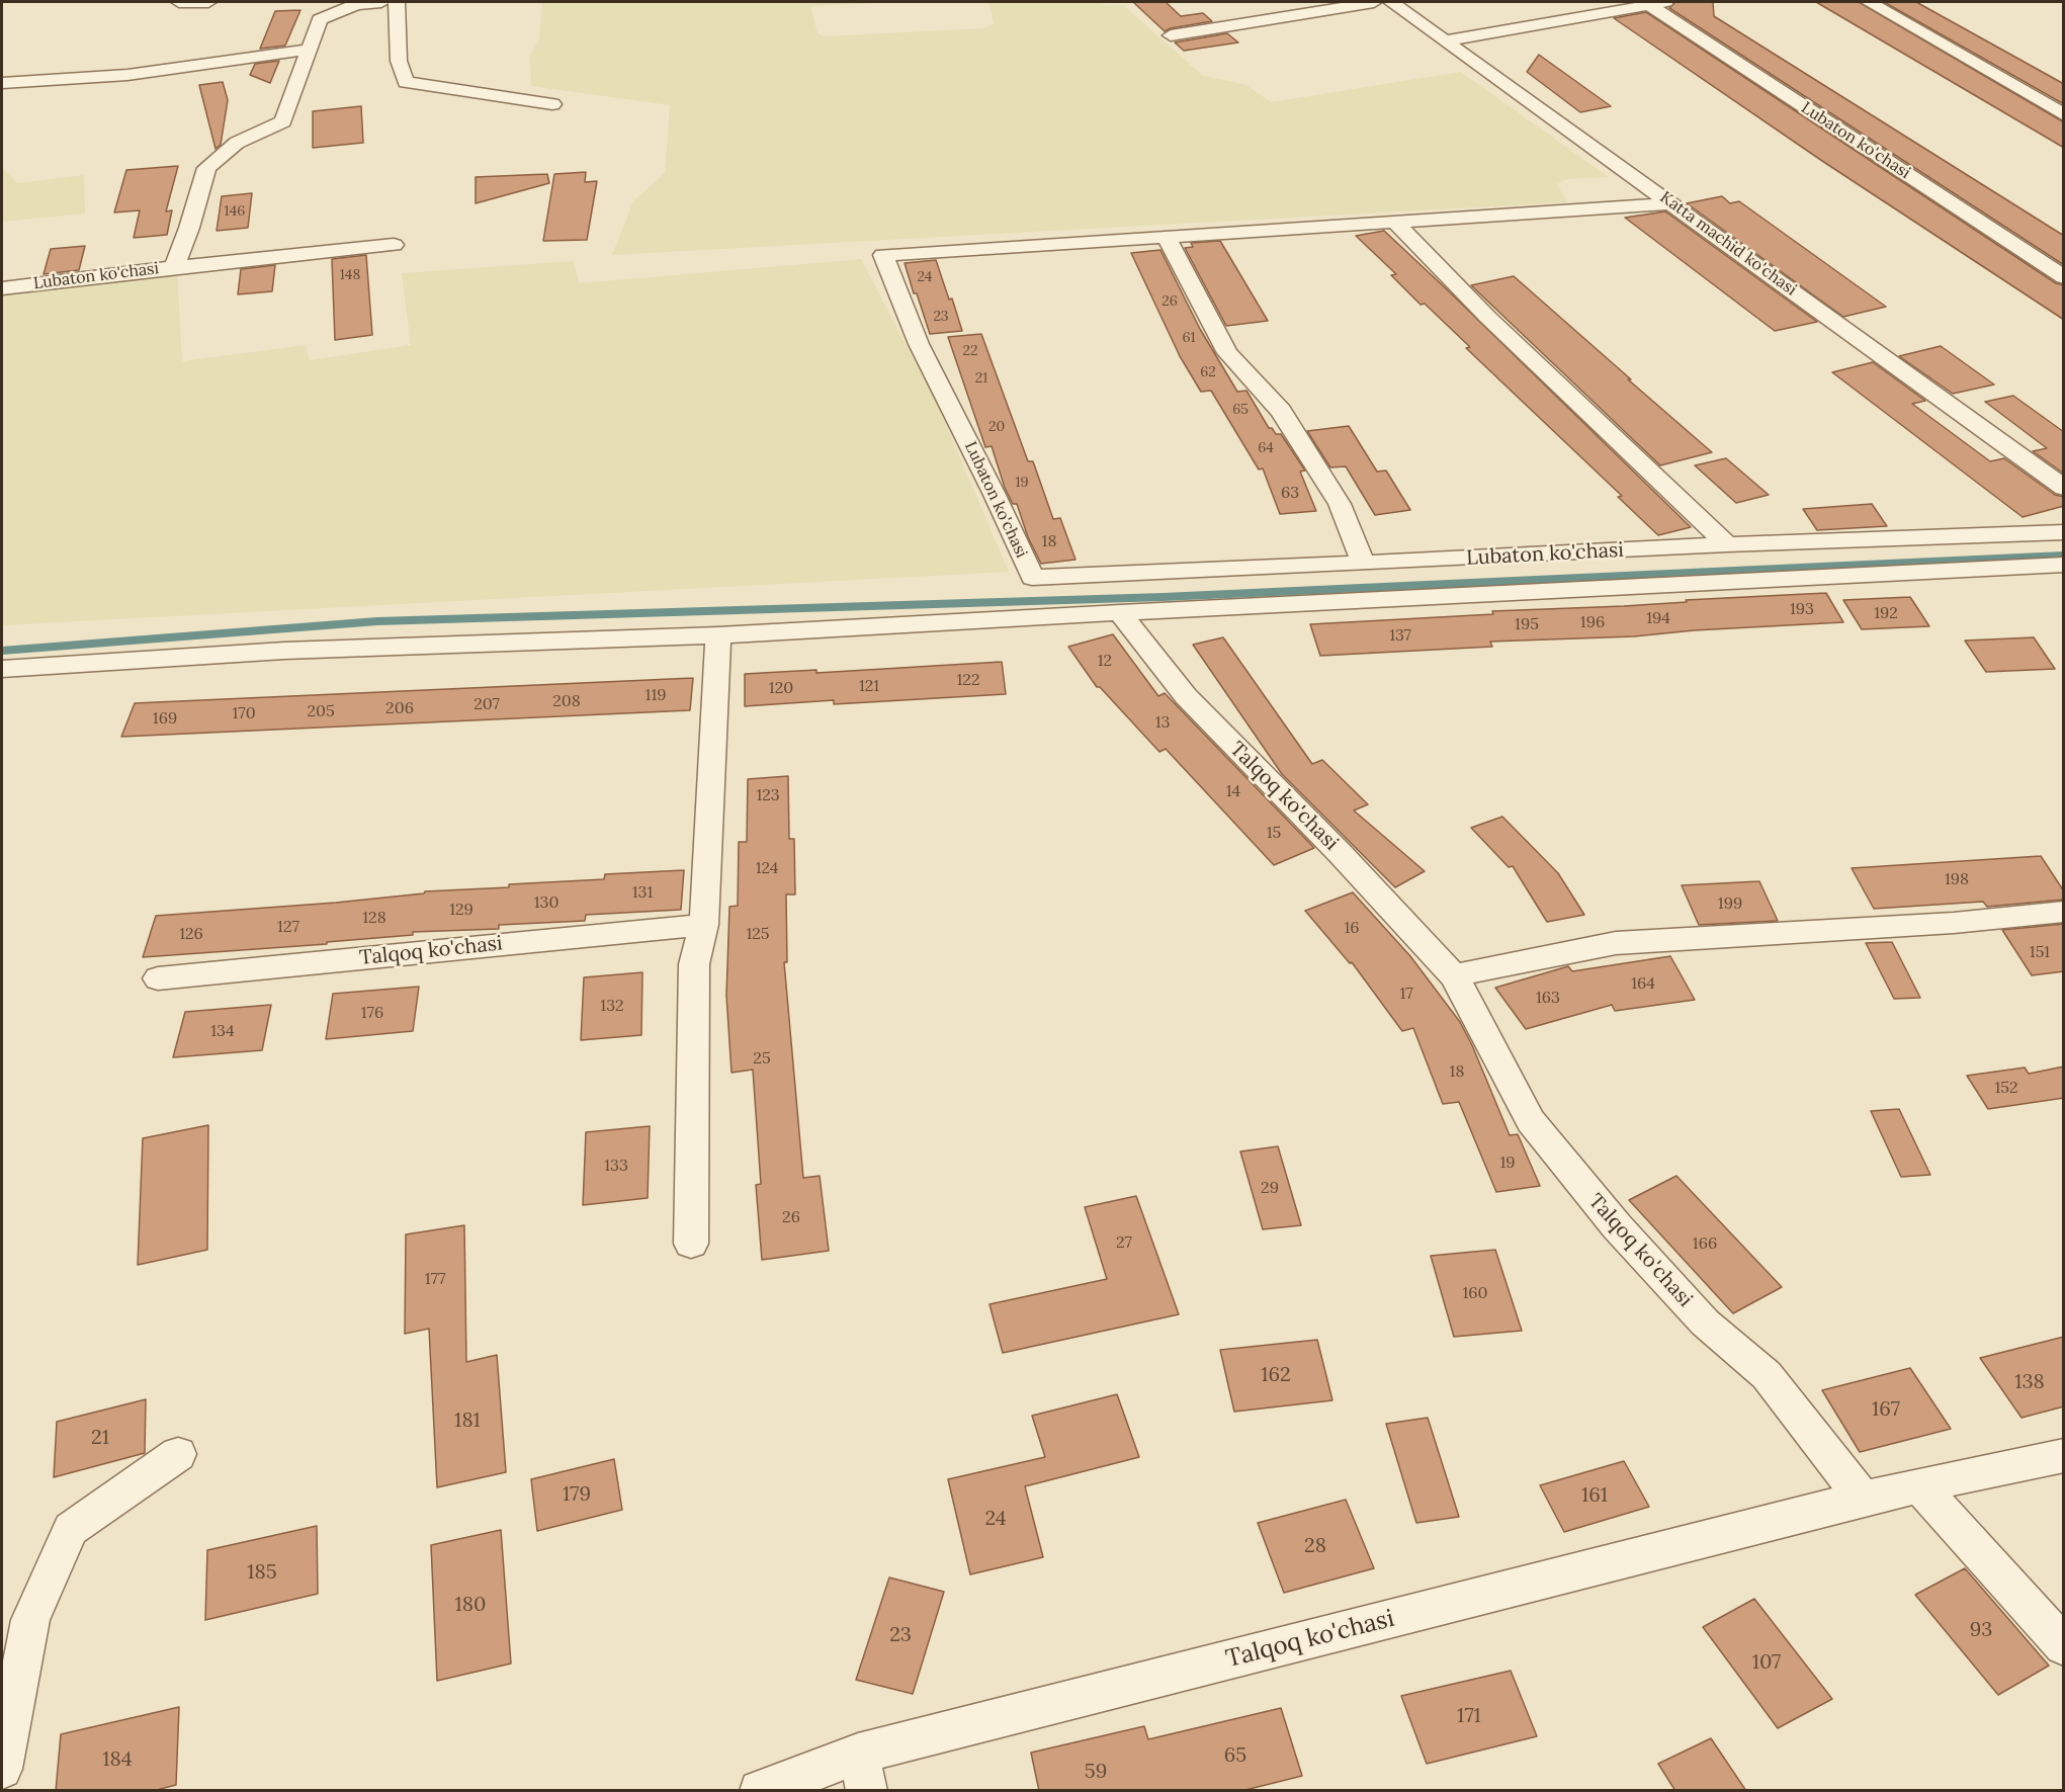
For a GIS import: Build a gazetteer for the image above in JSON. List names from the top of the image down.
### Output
{
  "streets": {
    "street": ["Lubaton ko'chasi", "Katta machid ko'chasi", "Talqoq ko'chasi"]
  },
  "crossings": [
    ["Lubaton ko'chasi", "Katta machid ko'chasi"]
  ],
  "house_numbers": [
    "146",
    "148",
    "24",
    "26",
    "23",
    "61",
    "22",
    "62",
    "21",
    "65",
    "20",
    "64",
    "19",
    "63",
    "18",
    "193",
    "192",
    "194",
    "196",
    "195",
    "137",
    "12",
    "122",
    "121",
    "120",
    "119",
    "208",
    "207",
    "206",
    "205",
    "170",
    "169",
    "13",
    "14",
    "123",
    "15",
    "124",
    "198",
    "131",
    "130",
    "199",
    "129",
    "128",
    "127",
    "16",
    "126",
    "125",
    "151",
    "164",
    "17",
    "163",
    "132",
    "176",
    "134",
    "25",
    "18",
    "152",
    "19",
    "133",
    "29",
    "26",
    "27",
    "166",
    "177",
    "160",
    "162",
    "138",
    "167",
    "181",
    "21",
    "179",
    "161",
    "24",
    "28",
    "185",
    "180",
    "93",
    "23",
    "107",
    "171",
    "65",
    "184",
    "59"
  ]
}
